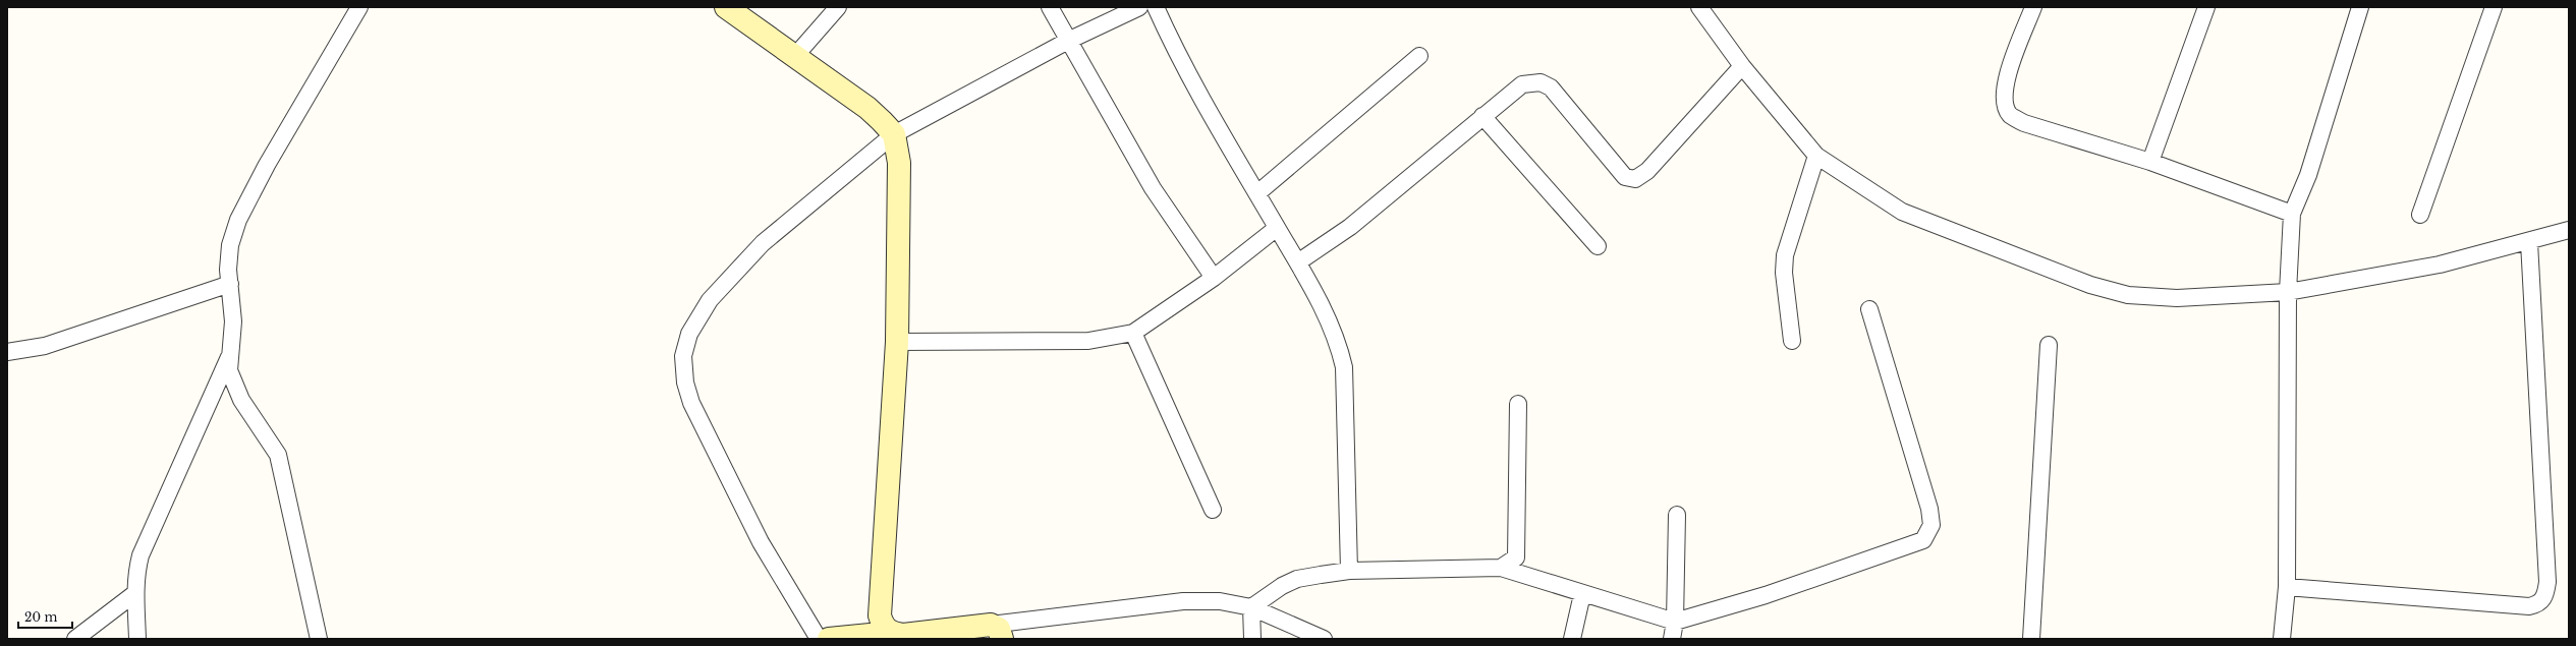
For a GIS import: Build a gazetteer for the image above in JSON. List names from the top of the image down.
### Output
{
  "scale_bar": "20 m"
}
